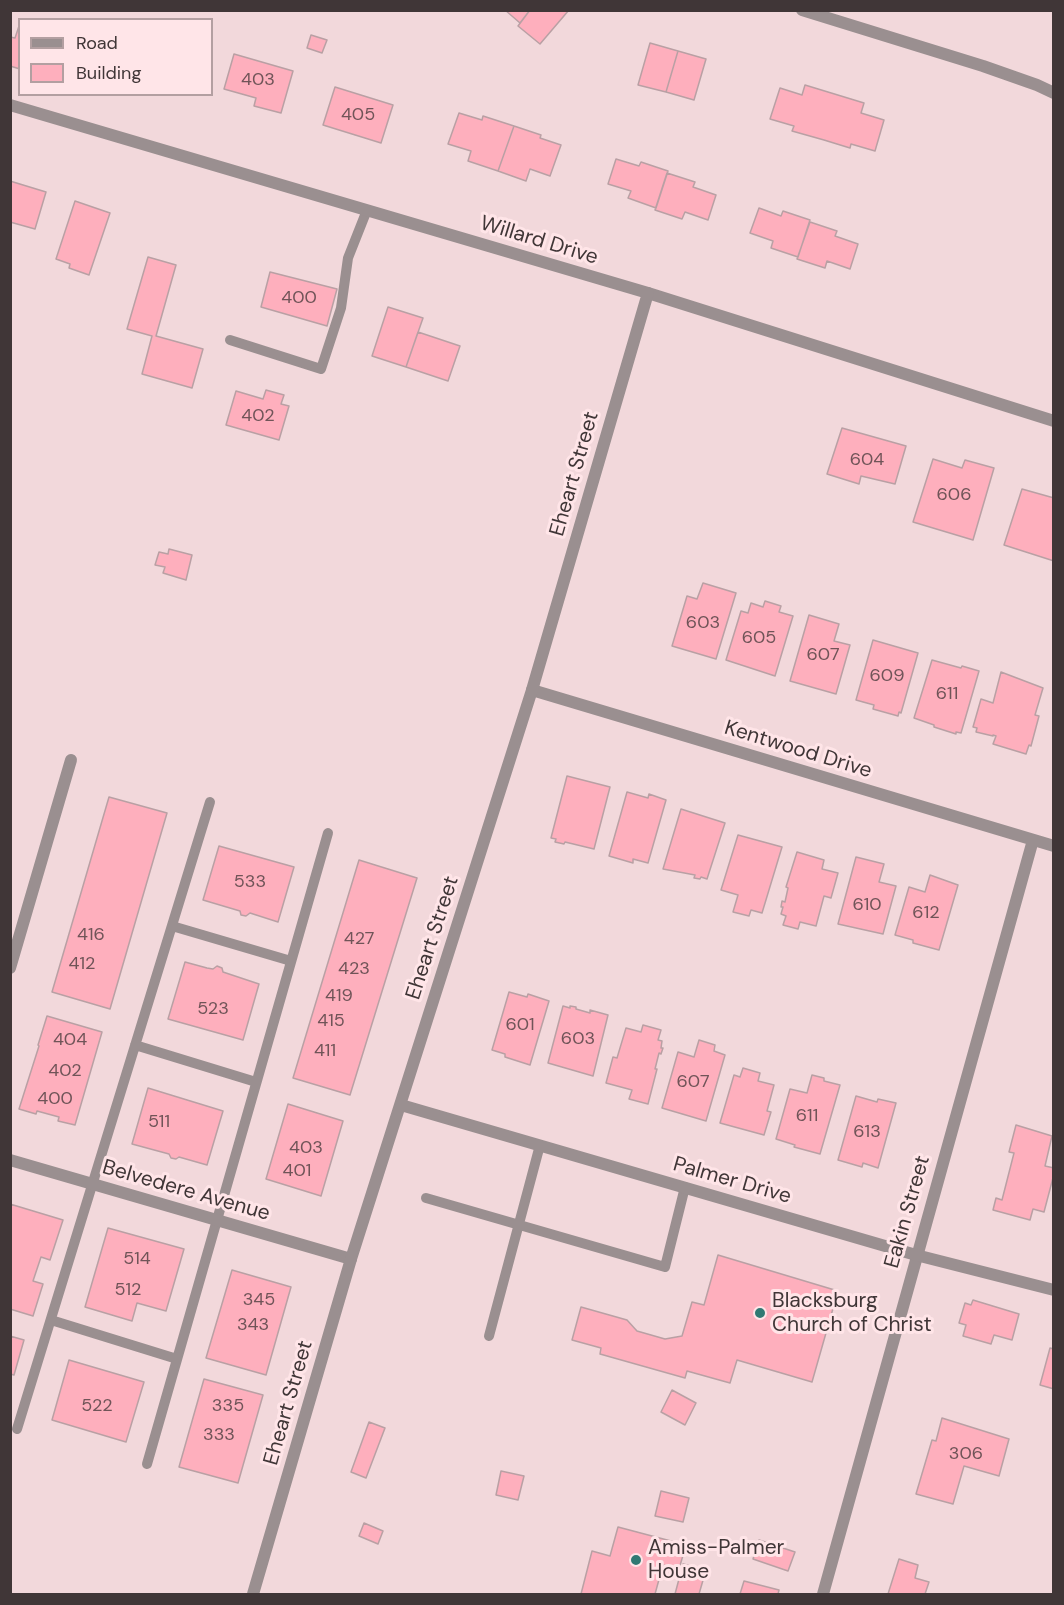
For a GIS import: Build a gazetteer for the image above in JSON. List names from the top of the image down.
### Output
{
  "streets": {
    "street": [
      "Willard Drive",
      "Eheart Street",
      "Kentwood Drive",
      "Palmer Drive",
      "Belvedere Avenue",
      "Eakin Street"
    ]
  },
  "crossings": [
    ["Willard Drive", "Eheart Street"],
    ["Eheart Street", "Kentwood Drive"],
    ["Eheart Street", "Palmer Drive"],
    ["Eheart Street", "Belvedere Avenue"],
    ["Kentwood Drive", "Eakin Street"],
    ["Palmer Drive", "Eakin Street"]
  ],
  "places": ["Blacksburg Church of Christ", "Amiss-Palmer House"],
  "house_numbers": [
    "403",
    "405",
    "400",
    "402",
    "604",
    "606",
    "603",
    "605",
    "607",
    "609",
    "611",
    "533",
    "610",
    "612",
    "416",
    "427",
    "412",
    "423",
    "419",
    "523",
    "415",
    "601",
    "603",
    "404",
    "411",
    "402",
    "607",
    "400",
    "611",
    "511",
    "613",
    "403",
    "401",
    "514",
    "512",
    "345",
    "343",
    "522",
    "335",
    "333",
    "306"
  ],
  "legend": ["Road", "Building"]
}
